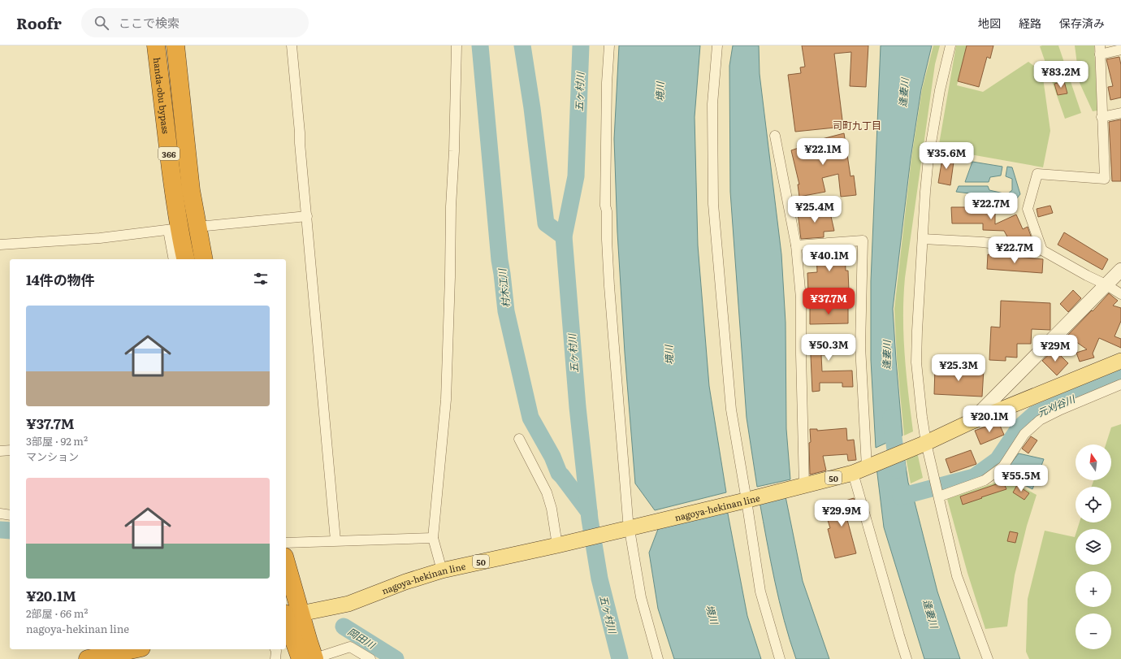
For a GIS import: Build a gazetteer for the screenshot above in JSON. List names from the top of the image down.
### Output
{
  "streets": {
    "highway": ["handa-obu bypass", "366"],
    "main road": ["50", "nagoya-hekinan line"]
  },
  "districts": ["司町九丁目"],
  "water": [
    "五ヶ村川",
    "境川",
    "逢妻川",
    "村木江川",
    "元刈谷川",
    "岡田川"
  ],
  "north": "top",
  "page": {
    "header": "Roofr",
    "search": "ここで検索",
    "nav": ["地図", "経路", "保存済み"],
    "price": [
      "¥83.2M",
      "¥22.1M",
      "¥35.6M",
      "¥22.7M",
      "¥25.4M",
      "¥22.7M",
      "¥40.1M",
      "¥37.7M",
      "¥50.3M",
      "¥29M",
      "¥25.3M",
      "¥20.1M",
      "¥55.5M",
      "¥29.9M"
    ],
    "heading": "14件の物件",
    "list": [
      {
        "name": "¥37.7M",
        "note": "3部屋 · 92 m² · マンション"
      },
      {
        "name": "¥20.1M",
        "note": "2部屋 · 66 m² · nagoya-hekinan line"
      }
    ],
    "map_buttons": ["+", "−"]
  }
}
